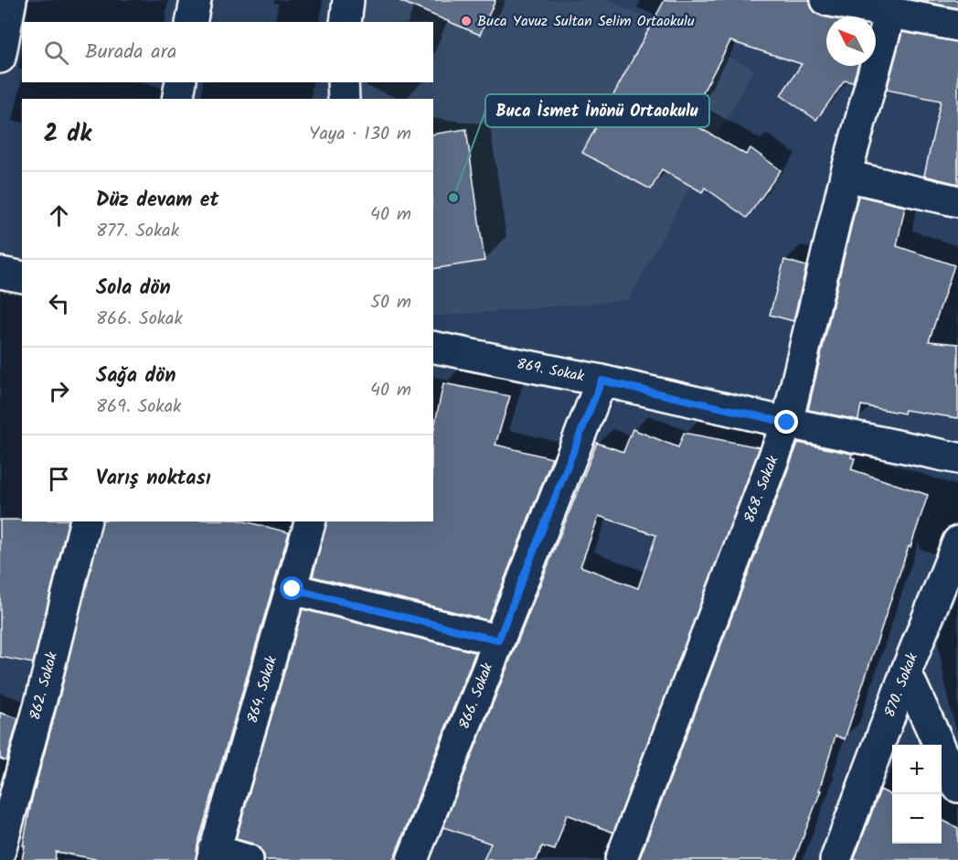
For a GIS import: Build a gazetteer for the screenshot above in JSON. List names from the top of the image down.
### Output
{
  "streets": {
    "street": [
      "869. Sokak",
      "868. Sokak",
      "870. Sokak",
      "862. Sokak",
      "864. Sokak",
      "866. Sokak"
    ]
  },
  "crossings": [
    ["869. Sokak", "868. Sokak"],
    ["869. Sokak", "866. Sokak"]
  ],
  "places": ["Buca Yavuz Sultan Selim Ortaokulu", "Buca İsmet İnönü Ortaokulu"],
  "north": "top left",
  "page": {
    "search": "Burada ara",
    "heading": ["2 dk", "Yaya · 130 m"],
    "list": [
      ["Düz devam et", "877. Sokak", "40 m"],
      ["Sola dön", "866. Sokak", "50 m"],
      ["Sağa dön", "869. Sokak", "40 m"],
      "Varış noktası"
    ],
    "map_buttons": ["+", "−"]
  }
}
